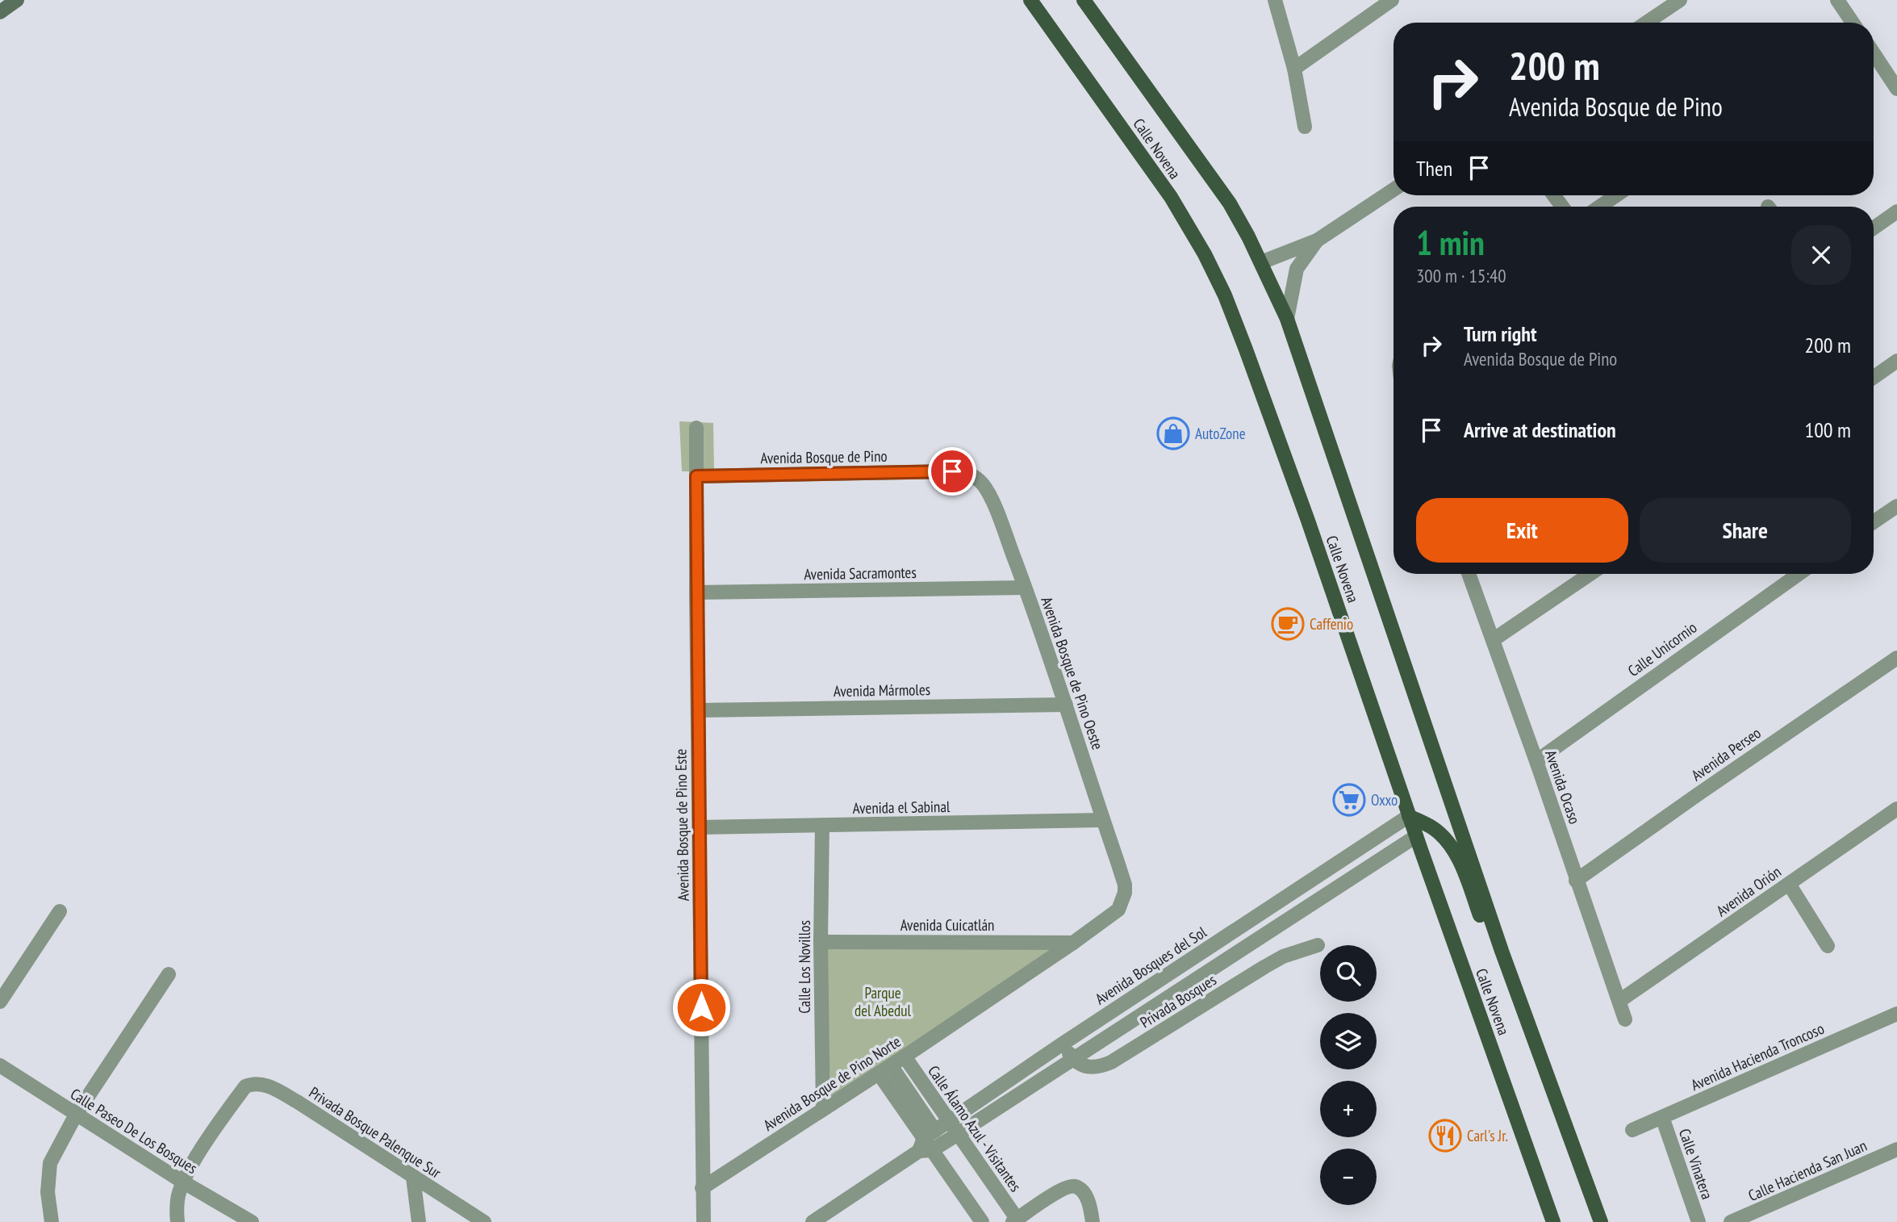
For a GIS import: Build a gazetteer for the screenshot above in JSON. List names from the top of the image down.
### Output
{
  "streets": {
    "main road": ["Calle Novena"],
    "street": [
      "Avenida Bosque de Pino",
      "Avenida Sacramontes",
      "Calle Unicornio",
      "Avenida Bosque de Pino Oeste",
      "Avenida Mármoles",
      "Avenida Perseo",
      "Avenida Ocaso",
      "Avenida el Sabinal",
      "Avenida Bosque de Pino Este",
      "Avenida Orión",
      "Avenida Cuicatlán",
      "Avenida Bosques del Sol",
      "Calle Los Novillos",
      "Privada Bosques",
      "Avenida Hacienda Troncoso",
      "Avenida Bosque de Pino Norte",
      "Calle Álamo Azul - Visitantes",
      "Calle Paseo De Los Bosques",
      "Privada Bosque Palenque Sur",
      "Calle Vinatera",
      "Calle Hacienda San Juan"
    ]
  },
  "crossings": [
    ["Calle Novena", "Avenida Bosques del Sol"],
    ["Avenida Bosque de Pino", "Avenida Bosque de Pino Oeste"],
    ["Avenida Bosque de Pino", "Avenida Bosque de Pino Este"],
    ["Avenida Sacramontes", "Avenida Bosque de Pino Oeste"],
    ["Avenida Sacramontes", "Avenida Bosque de Pino Este"],
    ["Calle Unicornio", "Avenida Ocaso"],
    ["Avenida Bosque de Pino Oeste", "Avenida Mármoles"],
    ["Avenida Bosque de Pino Oeste", "Avenida el Sabinal"],
    ["Avenida Bosque de Pino Oeste", "Avenida Bosque de Pino Norte"],
    ["Avenida Mármoles", "Avenida Bosque de Pino Este"],
    ["Avenida Perseo", "Avenida Ocaso"],
    ["Avenida Ocaso", "Avenida Orión"],
    ["Avenida el Sabinal", "Avenida Bosque de Pino Este"],
    ["Avenida el Sabinal", "Calle Los Novillos"],
    ["Avenida Bosque de Pino Este", "Avenida Bosque de Pino Norte"],
    ["Avenida Cuicatlán", "Calle Los Novillos"],
    ["Avenida Cuicatlán", "Avenida Bosque de Pino Norte"],
    ["Avenida Bosques del Sol", "Privada Bosques"],
    ["Avenida Bosques del Sol", "Calle Álamo Azul - Visitantes"],
    ["Calle Los Novillos", "Avenida Bosque de Pino Norte"],
    ["Avenida Hacienda Troncoso", "Calle Vinatera"],
    ["Avenida Bosque de Pino Norte", "Calle Álamo Azul - Visitantes"],
    ["Calle Paseo De Los Bosques", "Privada Bosque Palenque Sur"]
  ],
  "parks": ["Parque del Abedul"],
  "places": {
    "shop": ["AutoZone"],
    "cafe": ["Caffenio"],
    "supermarket": ["Oxxo"],
    "restaurant": ["Carl's Jr."]
  },
  "page": {
    "turn": ["200 m", "Avenida Bosque de Pino"],
    "then": "Then",
    "heading": ["1 min", "300 m · 15:40"],
    "list": [
      {
        "name": "Turn right",
        "note": "Avenida Bosque de Pino",
        "value": "200 m"
      },
      {
        "name": "Arrive at destination",
        "value": "100 m"
      }
    ],
    "buttons": ["Exit", "Share"],
    "map_buttons": ["+", "−"]
  }
}
